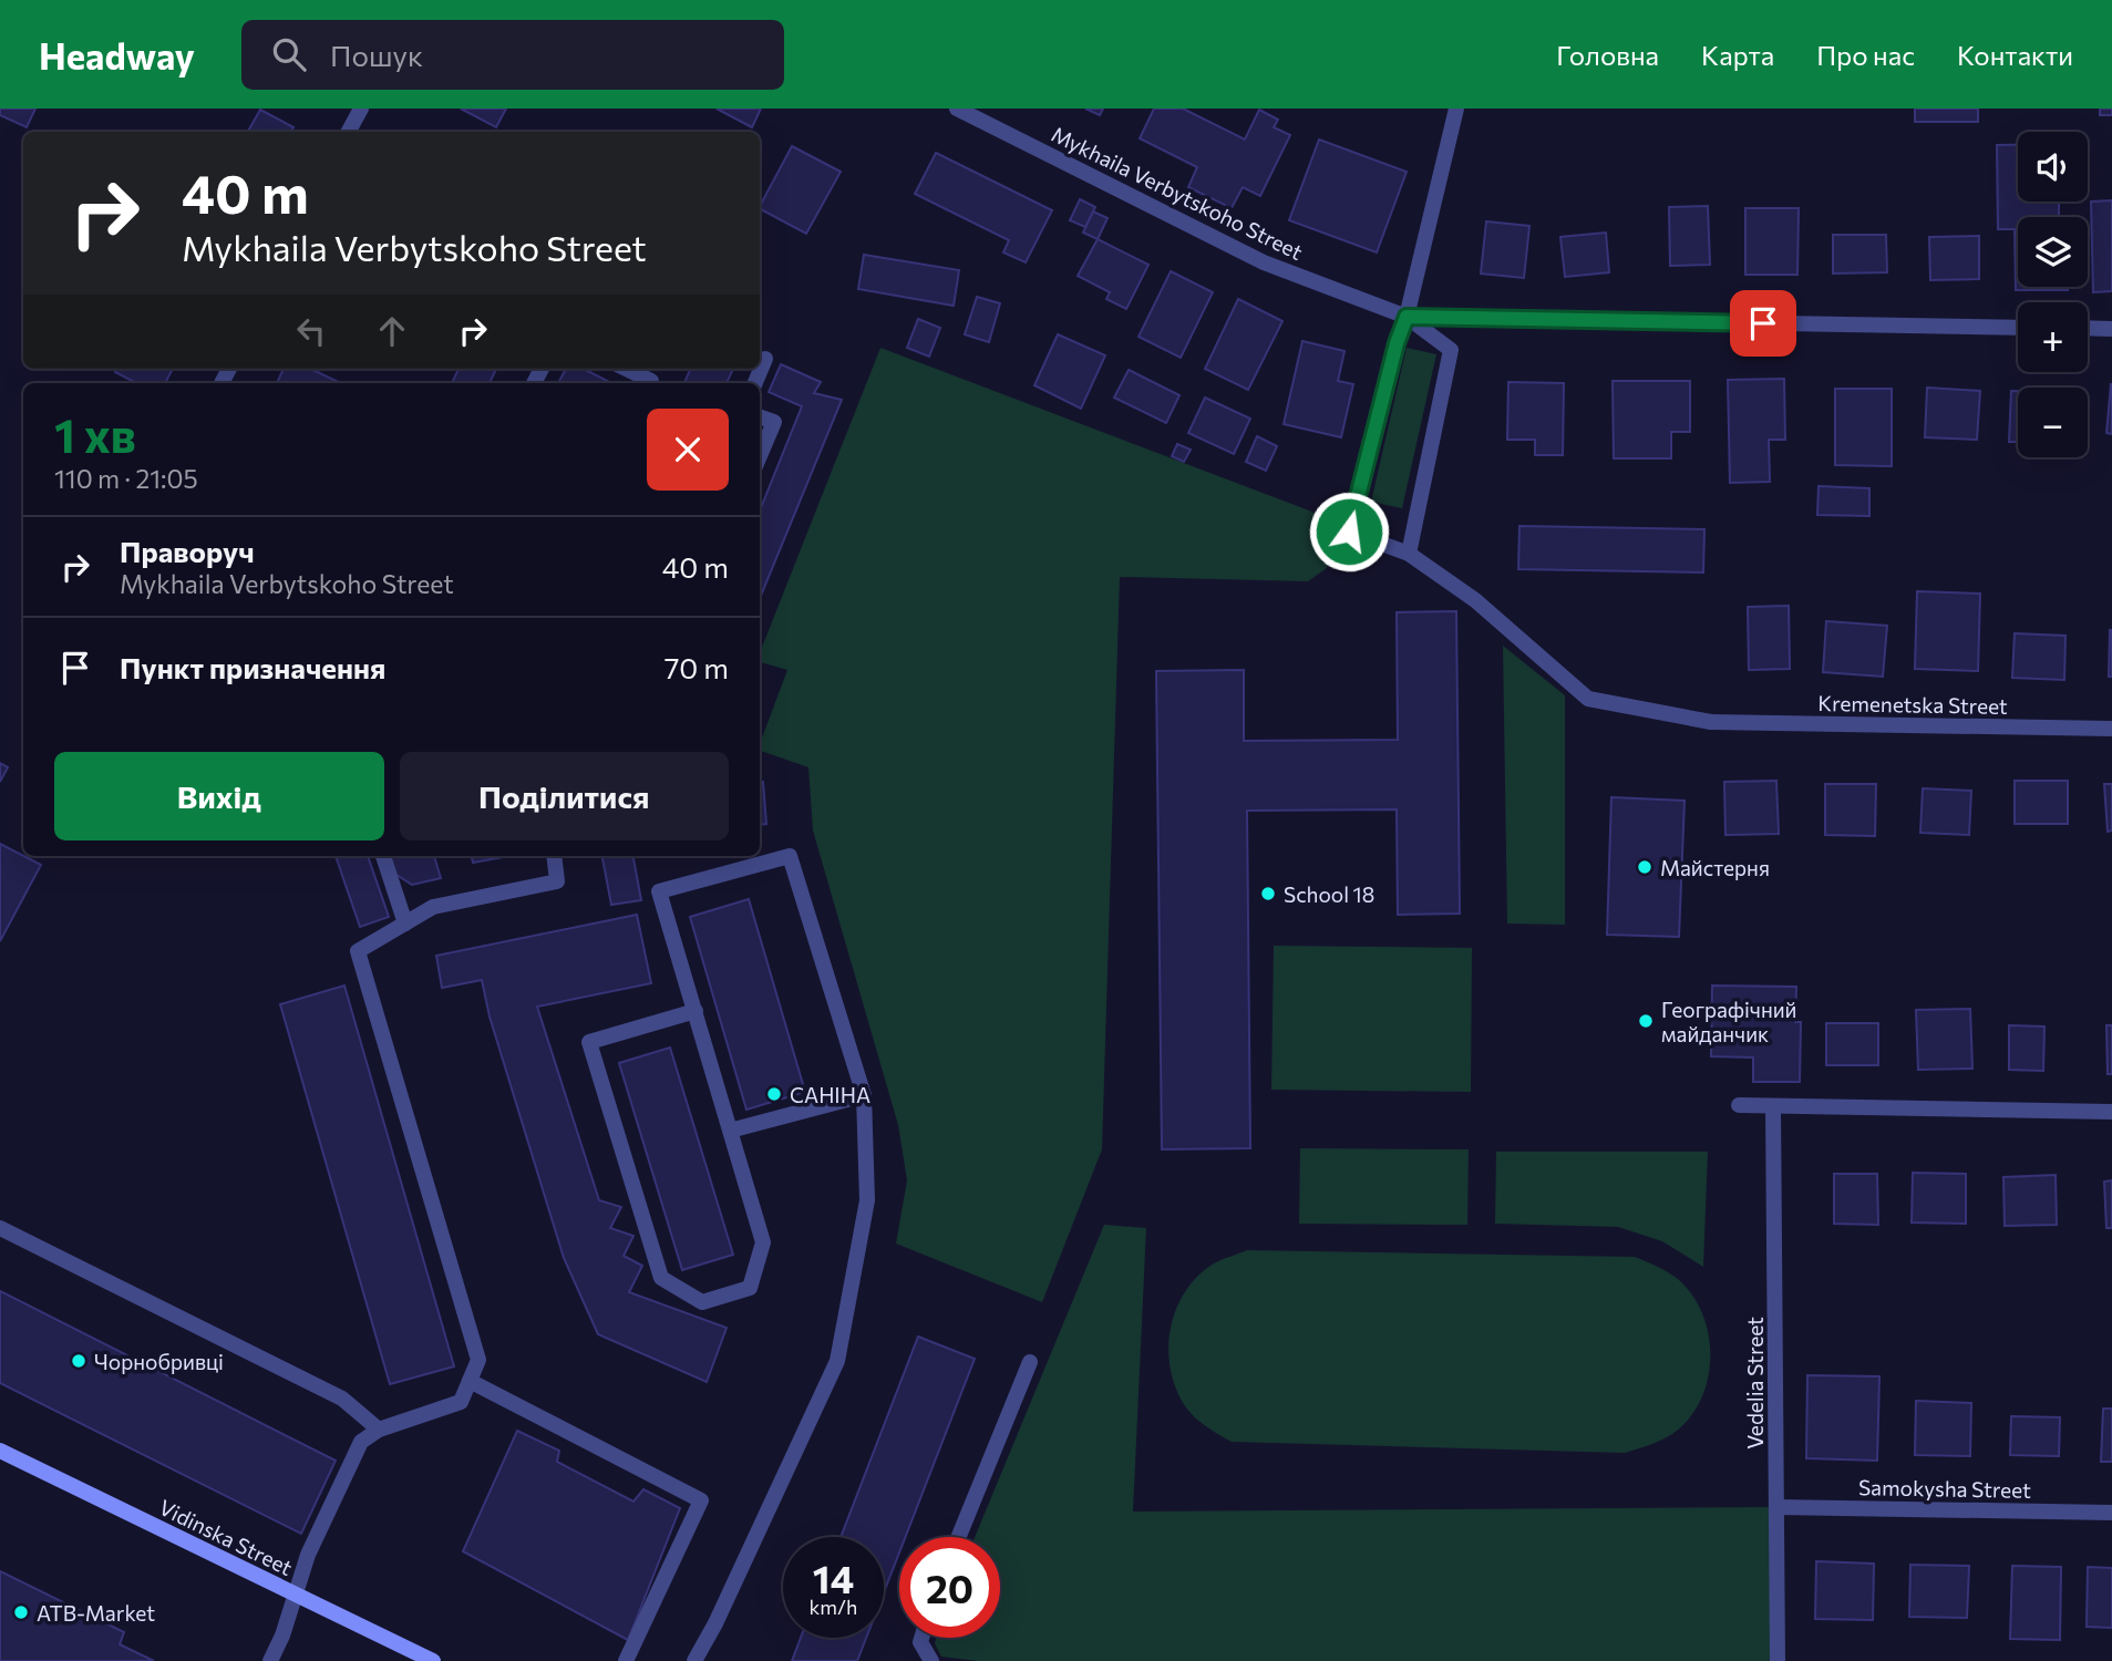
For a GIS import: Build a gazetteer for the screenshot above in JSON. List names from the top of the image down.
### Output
{
  "streets": {
    "main road": ["Vidinska Street"],
    "street": [
      "Mykhaila Verbytskoho Street",
      "Kremenetska Street",
      "Vedelia Street",
      "Samokysha Street"
    ]
  },
  "crossings": [
    ["Mykhaila Verbytskoho Street", "Kremenetska Street"],
    ["Vedelia Street", "Samokysha Street"]
  ],
  "places": [
    "Майстерня",
    "School 18",
    "Географічний майданчик",
    "САНІНА",
    "Чорнобривці",
    "ATB-Market"
  ],
  "page": {
    "header": "Headway",
    "search": "Пошук",
    "nav": [
      "Головна",
      "Карта",
      "Про нас",
      "Контакти"
    ],
    "map_buttons": ["+", "−"],
    "turn": ["40 m", "Mykhaila Verbytskoho Street"],
    "heading": ["1 хв", "110 m · 21:05"],
    "list": [
      {
        "name": "Праворуч",
        "note": "Mykhaila Verbytskoho Street",
        "value": "40 m"
      },
      {
        "name": "Пункт призначення",
        "value": "70 m"
      }
    ],
    "buttons": ["Вихід", "Поділитися"],
    "speed": "14 km/h",
    "limit": "20"
  }
}
